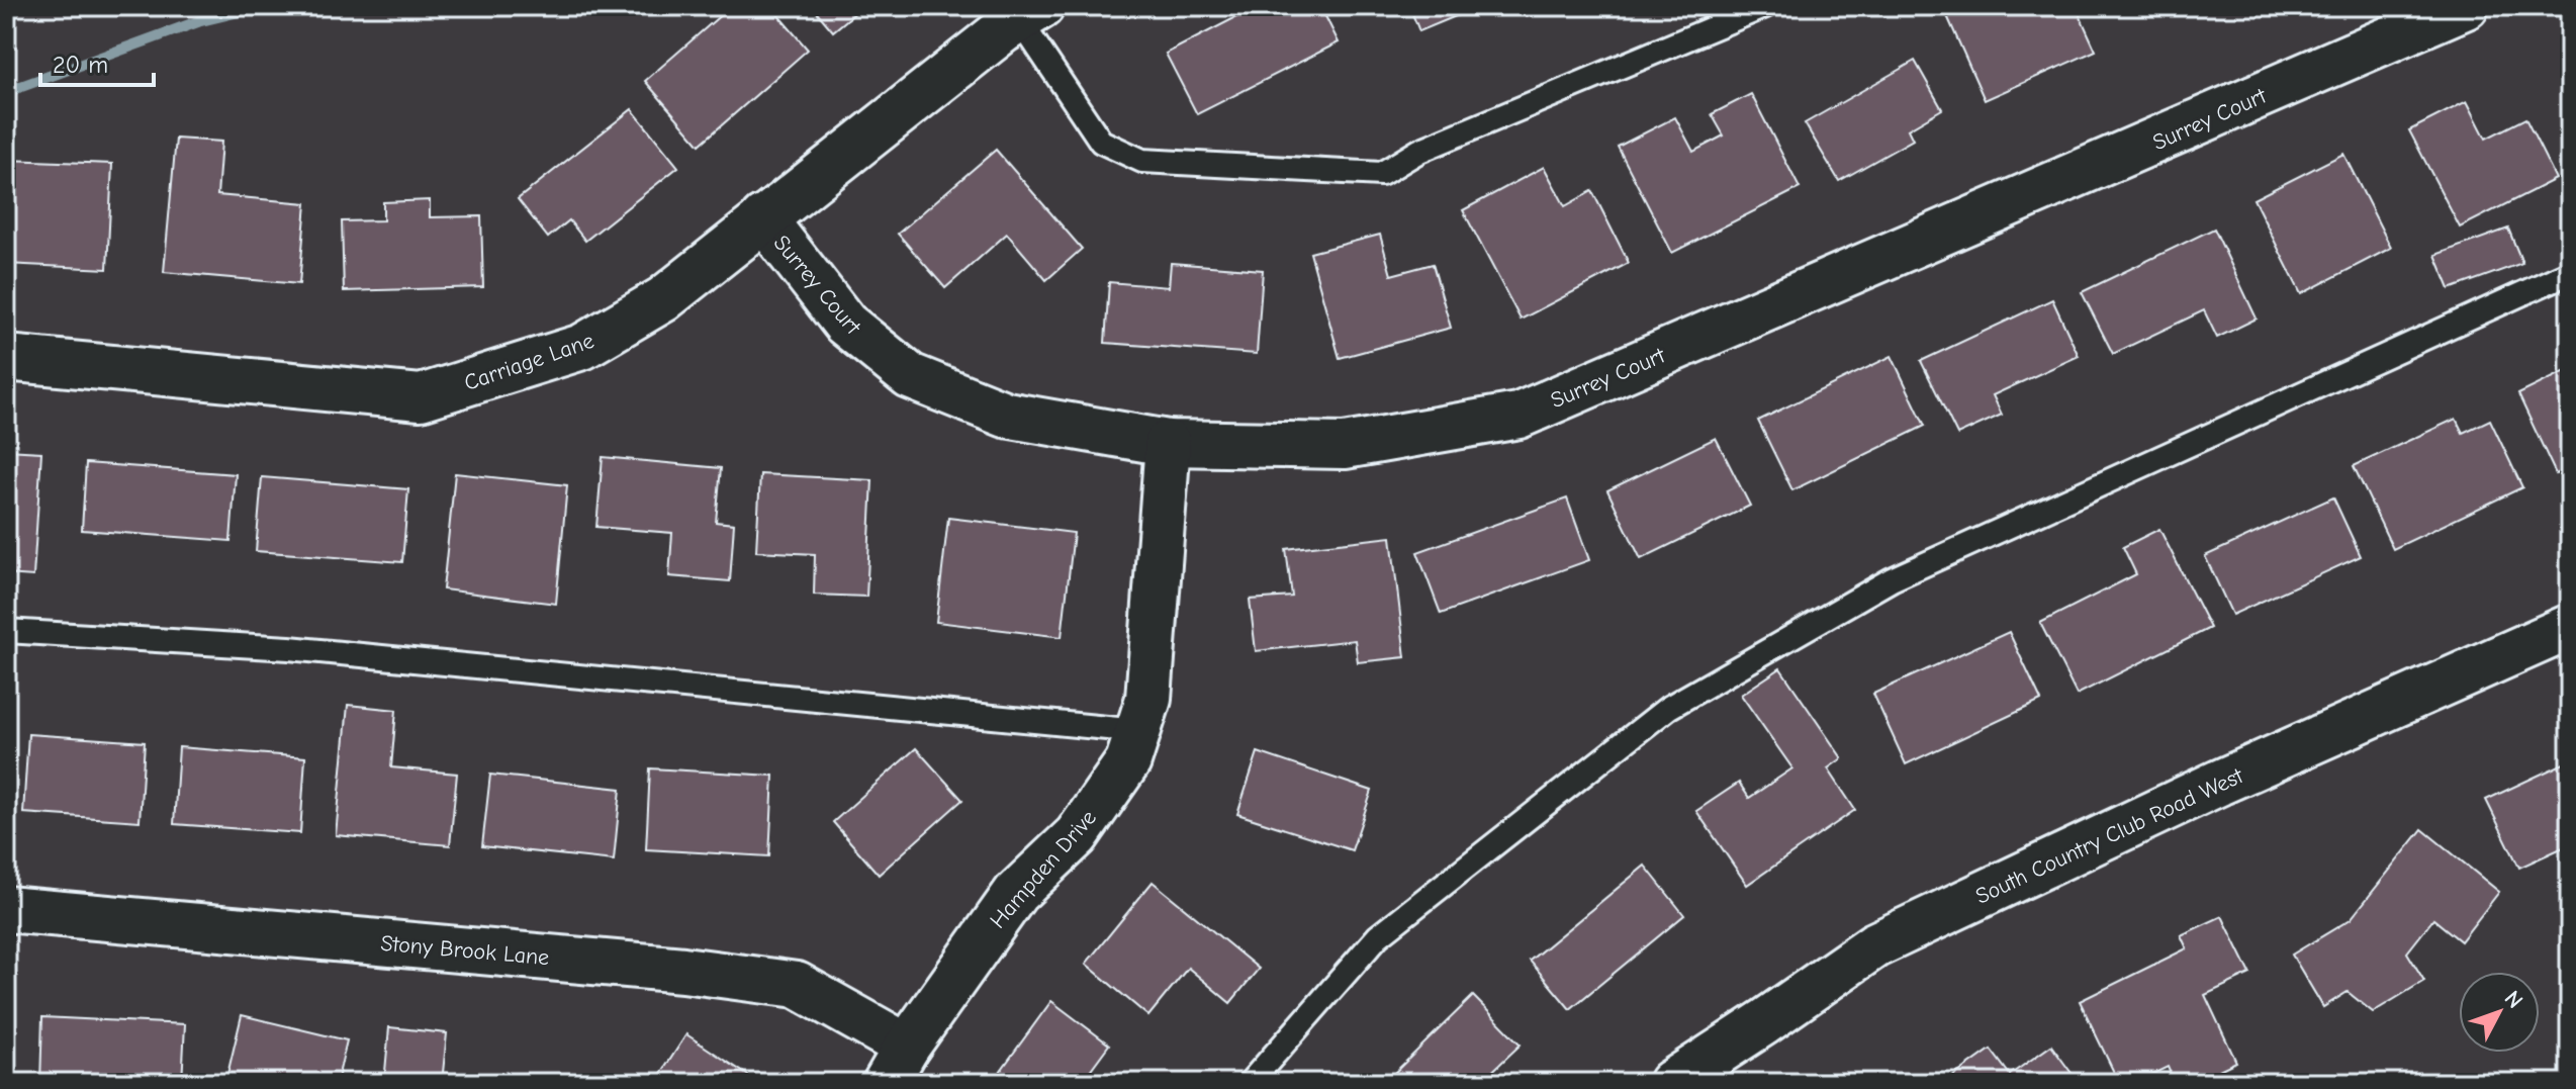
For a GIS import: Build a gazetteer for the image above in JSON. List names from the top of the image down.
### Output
{
  "streets": {
    "street": [
      "Surrey Court",
      "Carriage Lane",
      "South Country Club Road West",
      "Hampden Drive",
      "Stony Brook Lane"
    ]
  },
  "crossings": [
    ["Surrey Court", "Carriage Lane"],
    ["Surrey Court", "Hampden Drive"],
    ["Hampden Drive", "Stony Brook Lane"]
  ],
  "scale_bar": "20 m",
  "north": "top right"
}
